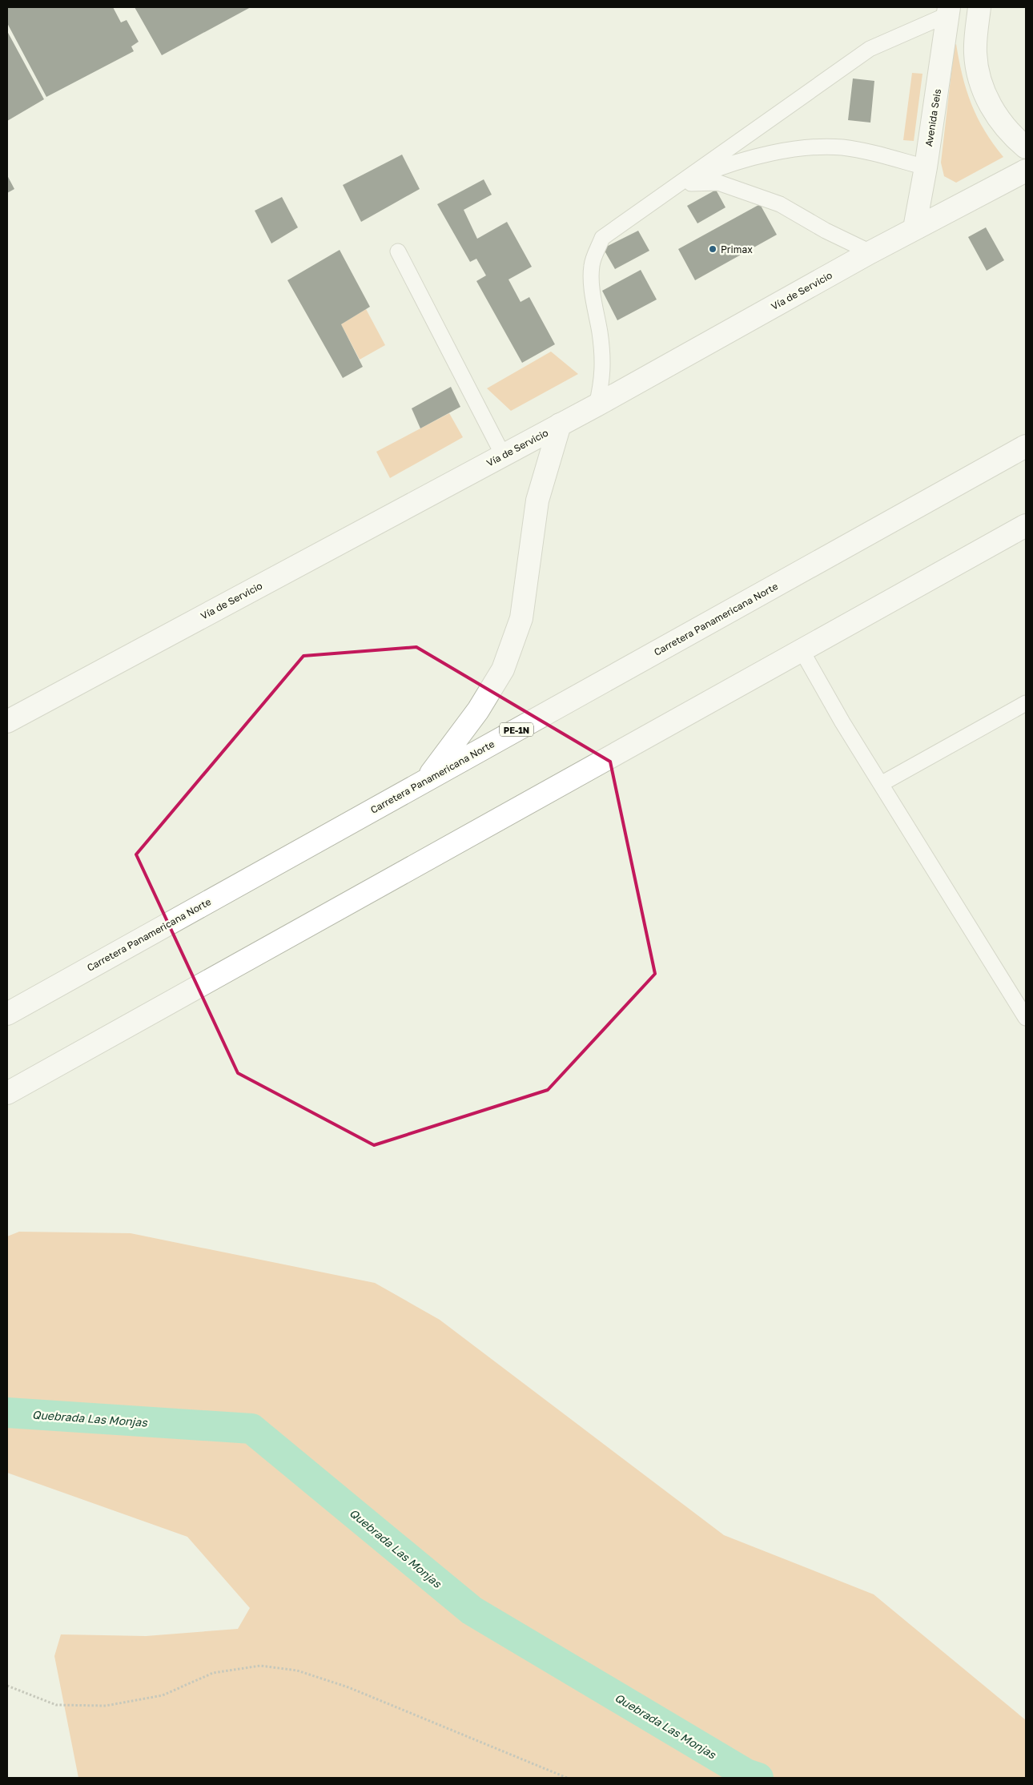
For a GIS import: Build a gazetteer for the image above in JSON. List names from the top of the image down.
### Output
{
  "streets": {
    "main road": [
      "Avenida Seis",
      "Vía de Servicio",
      "Carretera Panamericana Norte",
      "PE-1N"
    ]
  },
  "crossings": [
    ["Avenida Seis", "Vía de Servicio"]
  ],
  "water": ["Quebrada Las Monjas"],
  "places": ["Primax"]
}
